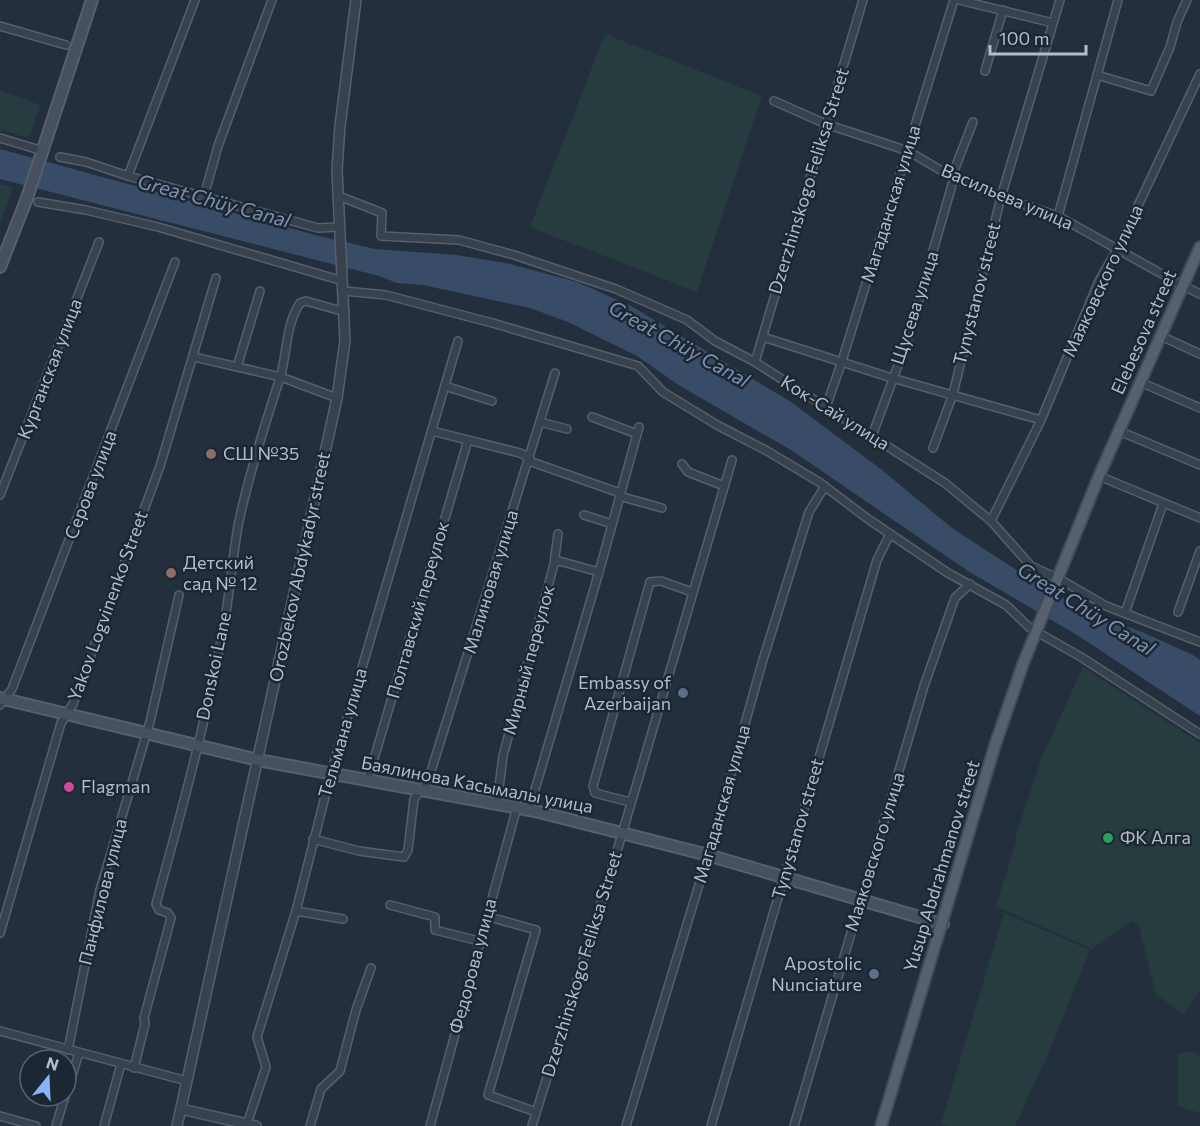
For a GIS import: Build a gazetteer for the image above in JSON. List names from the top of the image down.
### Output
{
  "streets": {
    "main road": ["Elebesova street", "Баялинова Касымалы улица", "Yusup Abdrahmanov street"],
    "street": [
      "Dzerzhinskogo Feliksa Street",
      "Васильева улица",
      "Магаданская улица",
      "Маяковского улица",
      "Tynystanov street",
      "Щусева улица",
      "Курганская улица",
      "Кок-Сай улица",
      "Серова улица",
      "Orozbekov Abdykadyr street",
      "Малиновая улица",
      "Yakov Logvinenko Street",
      "Полтавский переулок",
      "Мирный переулок",
      "Donskoi Lane",
      "Тельмана улица",
      "Панфилова улица",
      "Федорова улица"
    ]
  },
  "crossings": [
    ["Dzerzhinskogo Feliksa Street", "Васильева улица"],
    ["Dzerzhinskogo Feliksa Street", "Кок-Сай улица"],
    ["Dzerzhinskogo Feliksa Street", "Баялинова Касымалы улица"],
    ["Васильева улица", "Магаданская улица"],
    ["Васильева улица", "Маяковского улица"],
    ["Васильева улица", "Tynystanov street"],
    ["Васильева улица", "Щусева улица"],
    ["Васильева улица", "Elebesova street"],
    ["Магаданская улица", "Кок-Сай улица"],
    ["Магаданская улица", "Баялинова Касымалы улица"],
    ["Маяковского улица", "Кок-Сай улица"],
    ["Маяковского улица", "Баялинова Касымалы улица"],
    ["Tynystanov street", "Баялинова Касымалы улица"],
    ["Щусева улица", "Кок-Сай улица"],
    ["Elebesova street", "Кок-Сай улица"],
    ["Elebesova street", "Yusup Abdrahmanov street"],
    ["Кок-Сай улица", "Orozbekov Abdykadyr street"],
    ["Серова улица", "Баялинова Касымалы улица"],
    ["Orozbekov Abdykadyr street", "Donskoi Lane"],
    ["Orozbekov Abdykadyr street", "Баялинова Касымалы улица"],
    ["Малиновая улица", "Тельмана улица"],
    ["Малиновая улица", "Баялинова Касымалы улица"],
    ["Yakov Logvinenko Street", "Баялинова Касымалы улица"],
    ["Полтавский переулок", "Баялинова Касымалы улица"],
    ["Мирный переулок", "Баялинова Касымалы улица"],
    ["Donskoi Lane", "Баялинова Касымалы улица"],
    ["Тельмана улица", "Баялинова Касымалы улица"],
    ["Баялинова Касымалы улица", "Yusup Abdrahmanov street"],
    ["Баялинова Касымалы улица", "Панфилова улица"],
    ["Баялинова Касымалы улица", "Федорова улица"]
  ],
  "water": ["Great Chüy Canal"],
  "places": [
    "СШ №35",
    "Детский сад № 12",
    "Embassy of Azerbaijan",
    "Flagman",
    "ФК Алга",
    "Apostolic Nunciature"
  ],
  "scale_bar": "100 m",
  "north": "top"
}
